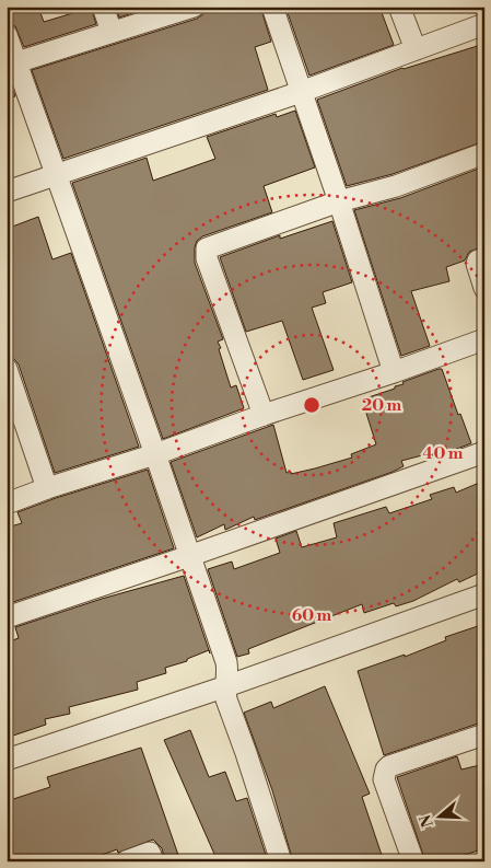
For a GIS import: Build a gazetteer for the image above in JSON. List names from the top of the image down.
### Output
{
  "north": "left",
  "rings": ["20 m", "40 m", "60 m"]
}
